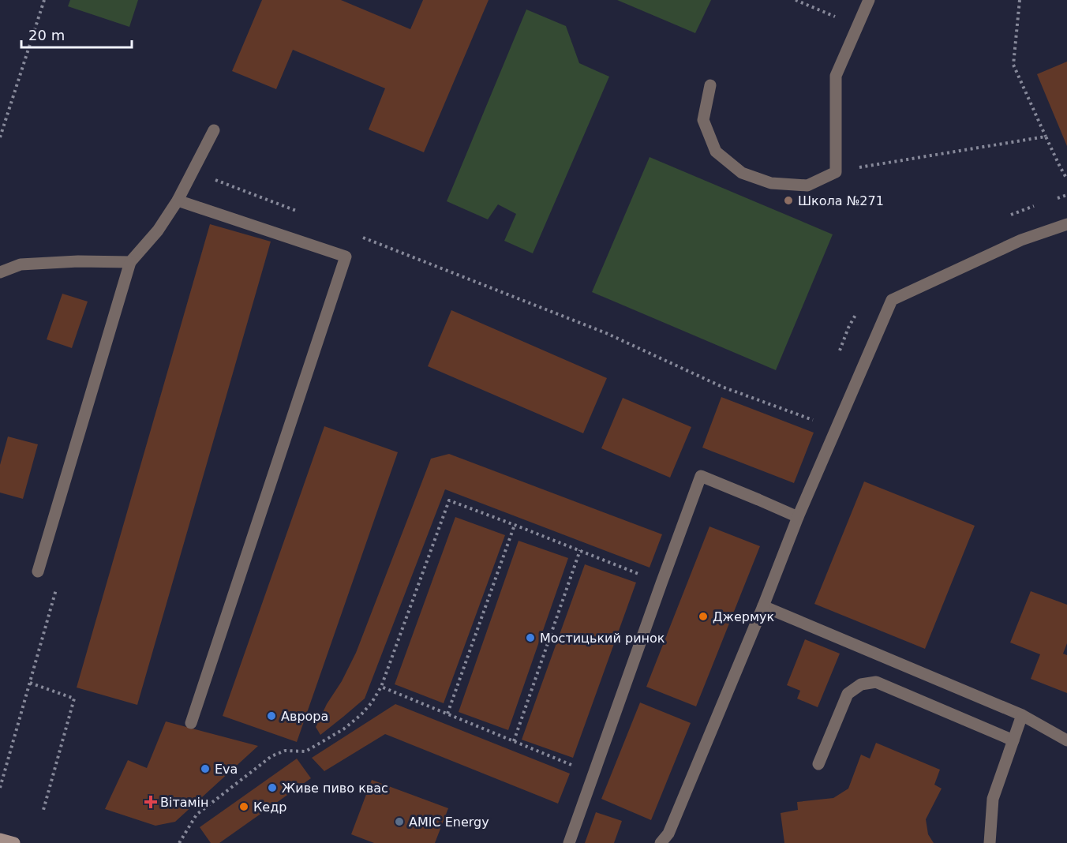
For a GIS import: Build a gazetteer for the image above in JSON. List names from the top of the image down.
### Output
{
  "places": {
    "other": [
      "Школа №271",
      "Джермук",
      "Мостицький ринок",
      "Аврора",
      "Eva",
      "Живе пиво квас",
      "Кедр",
      "AMIC Energy"
    ],
    "health": ["Вітамін"]
  },
  "scale_bar": "20 m"
}
